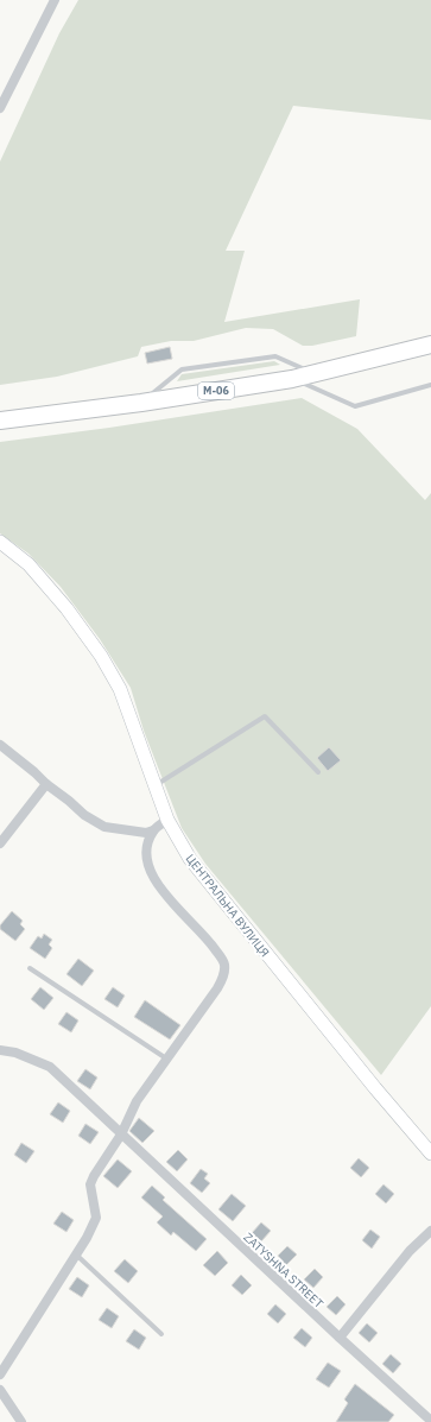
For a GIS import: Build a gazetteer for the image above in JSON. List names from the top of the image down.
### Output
{
  "streets": {
    "highway": ["М-06"],
    "street": ["ЦЕНТРАЛЬНА ВУЛИЦЯ", "ZATYSHNA STREET"]
  }
}
